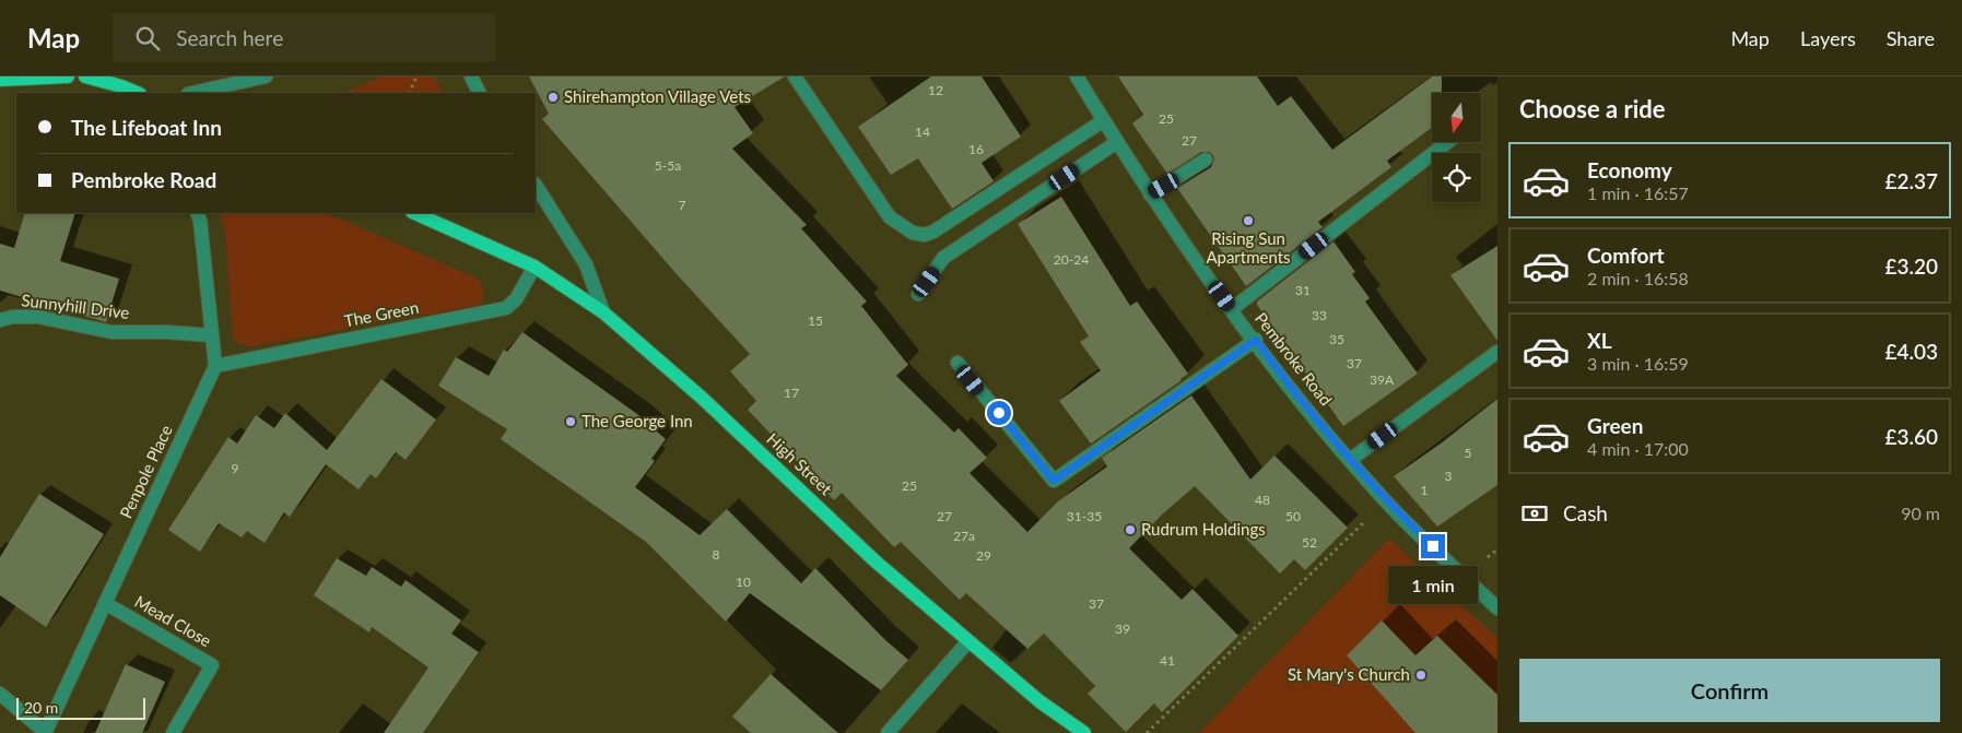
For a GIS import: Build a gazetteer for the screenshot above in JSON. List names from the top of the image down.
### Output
{
  "streets": {
    "main road": ["High Street"],
    "street": [
      "Sunnyhill Drive",
      "The Green",
      "Pembroke Road",
      "Penpole Place",
      "Mead Close"
    ]
  },
  "crossings": [
    ["Sunnyhill Drive", "Penpole Place"],
    ["The Green", "Penpole Place"],
    ["Penpole Place", "Mead Close"]
  ],
  "places": [
    "Shirehampton Village Vets",
    "Rising Sun Apartments",
    "The George Inn",
    "Rudrum Holdings",
    "St Mary's Church"
  ],
  "house_numbers": [
    "12",
    "25",
    "14",
    "27",
    "16",
    "5-5a",
    "7",
    "20-24",
    "31",
    "33",
    "15",
    "35",
    "37",
    "39A",
    "17",
    "5",
    "9",
    "3",
    "25",
    "1",
    "48",
    "27",
    "31-35",
    "50",
    "27a",
    "52",
    "8",
    "29",
    "10",
    "37",
    "39",
    "41"
  ],
  "scale_bar": "20 m",
  "north": "bottom",
  "page": {
    "header": "Map",
    "search": "Search here",
    "nav": ["Map", "Layers", "Share"],
    "heading": "Choose a ride",
    "banner": ["The Lifeboat Inn", "Pembroke Road"],
    "list": [
      {
        "name": "Economy",
        "note": "1 min · 16:57",
        "value": "£2.37"
      },
      {
        "name": "Comfort",
        "note": "2 min · 16:58",
        "value": "£3.20"
      },
      {
        "name": "XL",
        "note": "3 min · 16:59",
        "value": "£4.03"
      },
      {
        "name": "Green",
        "note": "4 min · 17:00",
        "value": "£3.60"
      }
    ],
    "pay": ["Cash", "90 m"],
    "bubble": "1 min",
    "buttons": "Confirm",
    "scale": "20 m"
  }
}
